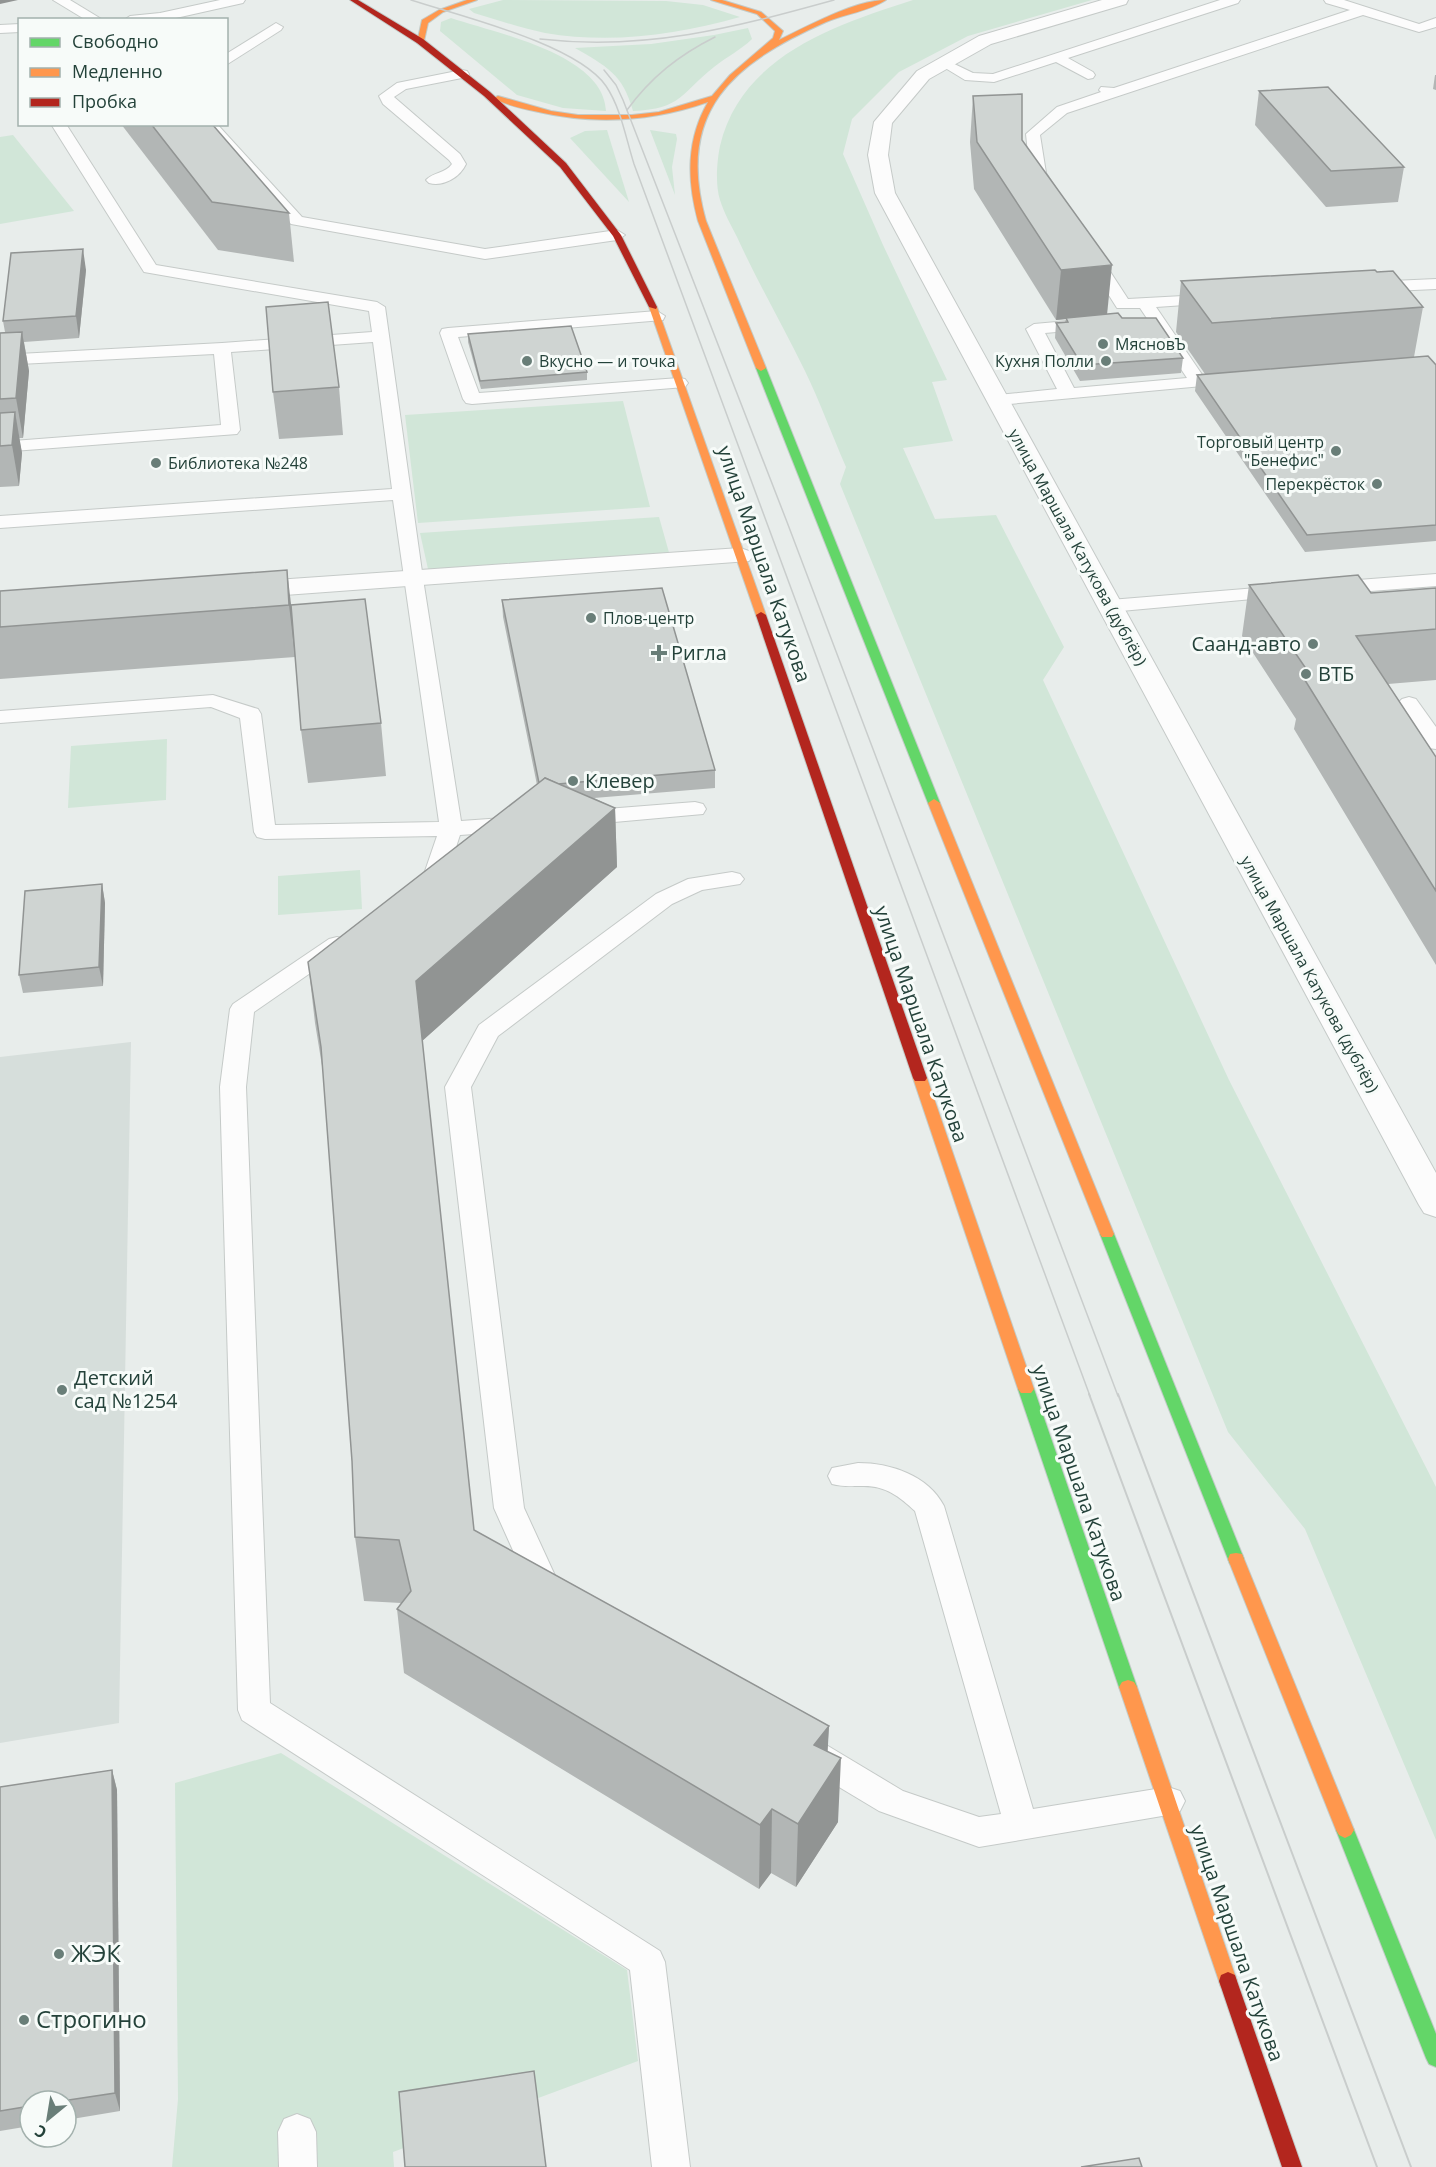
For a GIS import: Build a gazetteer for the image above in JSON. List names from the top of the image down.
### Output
{
  "streets": {
    "main road": ["улица Маршала Катукова"],
    "street": ["улица Маршала Катукова (дублёр)"]
  },
  "places": {
    "other": [
      "МясновЪ",
      "Вкусно — и точка",
      "Кухня Полли",
      "Торговый центр \"Бенефис\"",
      "Библиотека №248",
      "Перекрёсток",
      "Плов-центр",
      "Саанд-авто",
      "ВТБ",
      "Клевер",
      "Детский сад №1254",
      "ЖЭК",
      "Строгино"
    ],
    "health": ["Ригла"]
  },
  "legend": ["Свободно", "Медленно", "Пробка"],
  "north": "bottom left"
}
